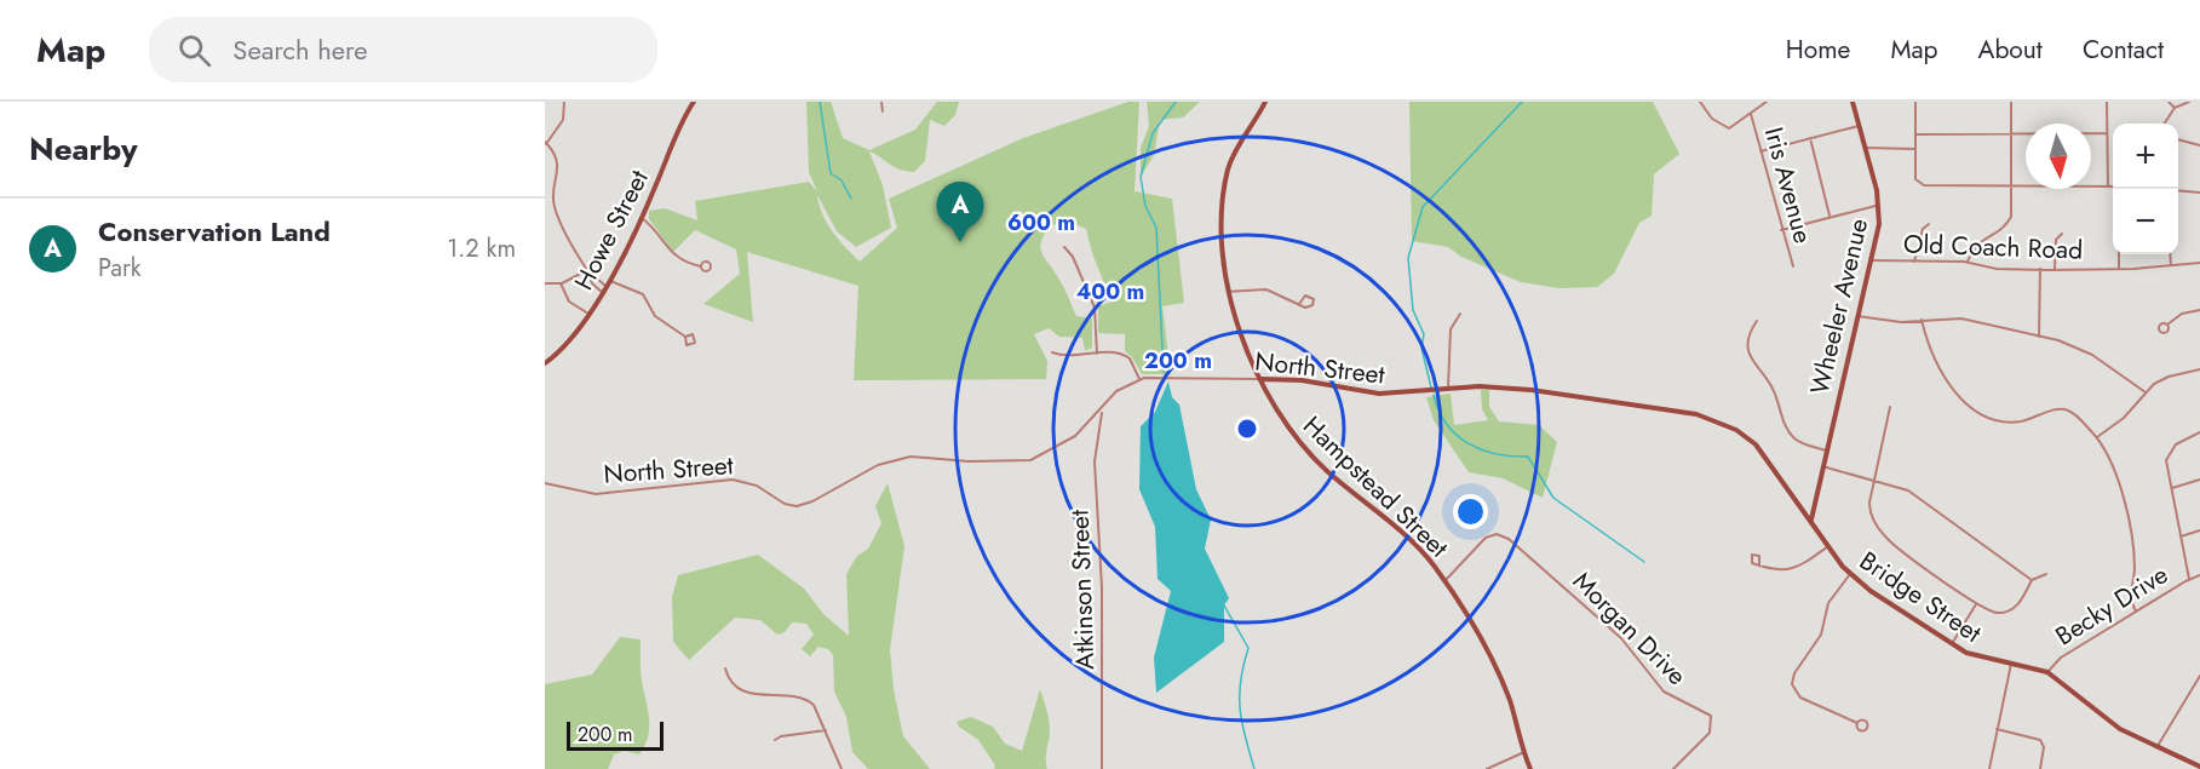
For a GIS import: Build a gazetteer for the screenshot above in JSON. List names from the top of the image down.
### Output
{
  "streets": {
    "street": [
      "Iris Avenue",
      "Howe Street",
      "Old Coach Road",
      "Wheeler Avenue",
      "North Street",
      "Hampstead Street",
      "Atkinson Street",
      "Bridge Street",
      "Becky Drive",
      "Morgan Drive"
    ]
  },
  "crossings": [
    ["Old Coach Road", "Wheeler Avenue"],
    ["Wheeler Avenue", "Bridge Street"],
    ["North Street", "Hampstead Street"],
    ["North Street", "Atkinson Street"],
    ["North Street", "Bridge Street"],
    ["Hampstead Street", "Morgan Drive"],
    ["Bridge Street", "Becky Drive"]
  ],
  "scale_bar": "200 m",
  "north": "bottom",
  "page": {
    "header": "Map",
    "search": "Search here",
    "nav": [
      "Home",
      "Map",
      "About",
      "Contact"
    ],
    "heading": "Nearby",
    "map_buttons": ["+", "−"],
    "pins": "A",
    "list": [
      {
        "mark": "A",
        "name": "Conservation Land",
        "note": "Park",
        "value": "1.2 km"
      }
    ],
    "scale": "200 m"
  },
  "rings": ["600 m", "400 m", "200 m"]
}
